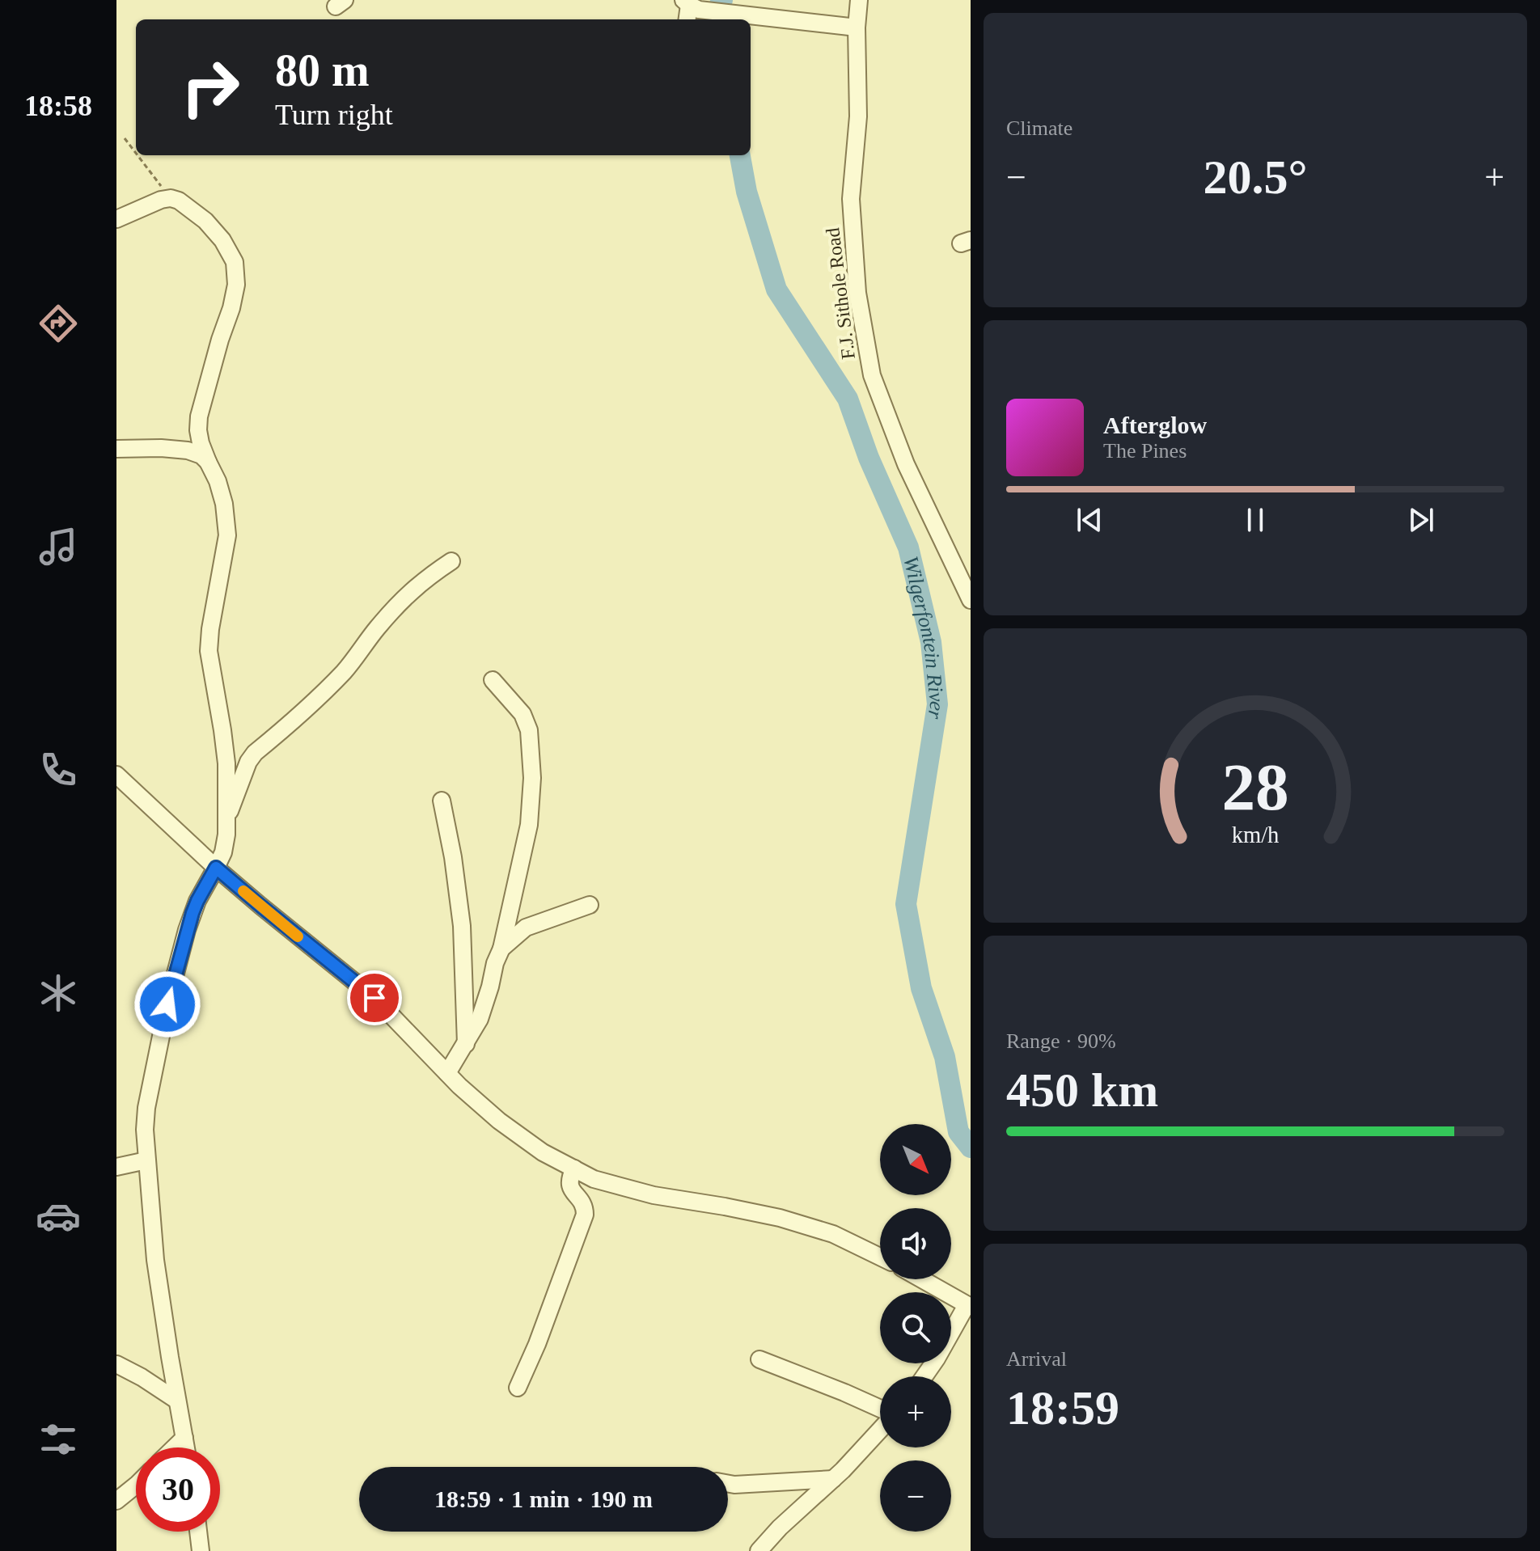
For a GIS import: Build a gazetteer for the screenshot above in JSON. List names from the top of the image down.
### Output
{
  "streets": {
    "street": ["F.J. Sithole Road"]
  },
  "water": ["Wilgerfontein River"],
  "north": "bottom right",
  "page": {
    "tabs": "18:58",
    "tile": [
      "Climate",
      ["Range · 90%", "450 km"],
      ["Arrival", "18:59"]
    ],
    "turn": ["80 m", "Turn right"],
    "heat": ["−", "20.5°", "+"],
    "song": ["Afterglow", "The Pines"],
    "map_buttons": ["+", "−"],
    "limit": "30",
    "trip": "18:59 · 1 min · 190 m",
    "gauge": ["28", "km/h"]
  }
}
